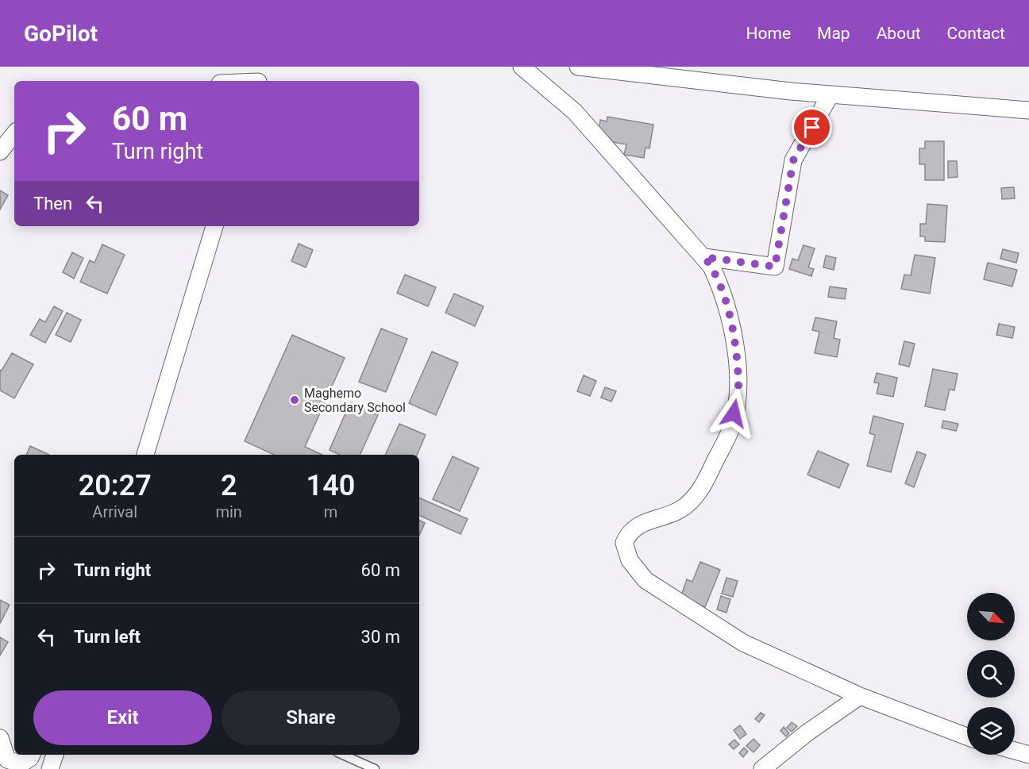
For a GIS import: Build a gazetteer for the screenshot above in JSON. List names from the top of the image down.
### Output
{
  "places": ["Maghemo Secondary School"],
  "north": "bottom right",
  "page": {
    "header": "GoPilot",
    "nav": [
      "Home",
      "Map",
      "About",
      "Contact"
    ],
    "turn": ["60 m", "Turn right"],
    "then": "Then",
    "eta": [
      "20:27",
      "Arrival",
      "2",
      "min",
      "140",
      "m"
    ],
    "list": [
      {
        "name": "Turn right",
        "value": "60 m"
      },
      {
        "name": "Turn left",
        "value": "30 m"
      }
    ],
    "buttons": ["Exit", "Share"]
  }
}
